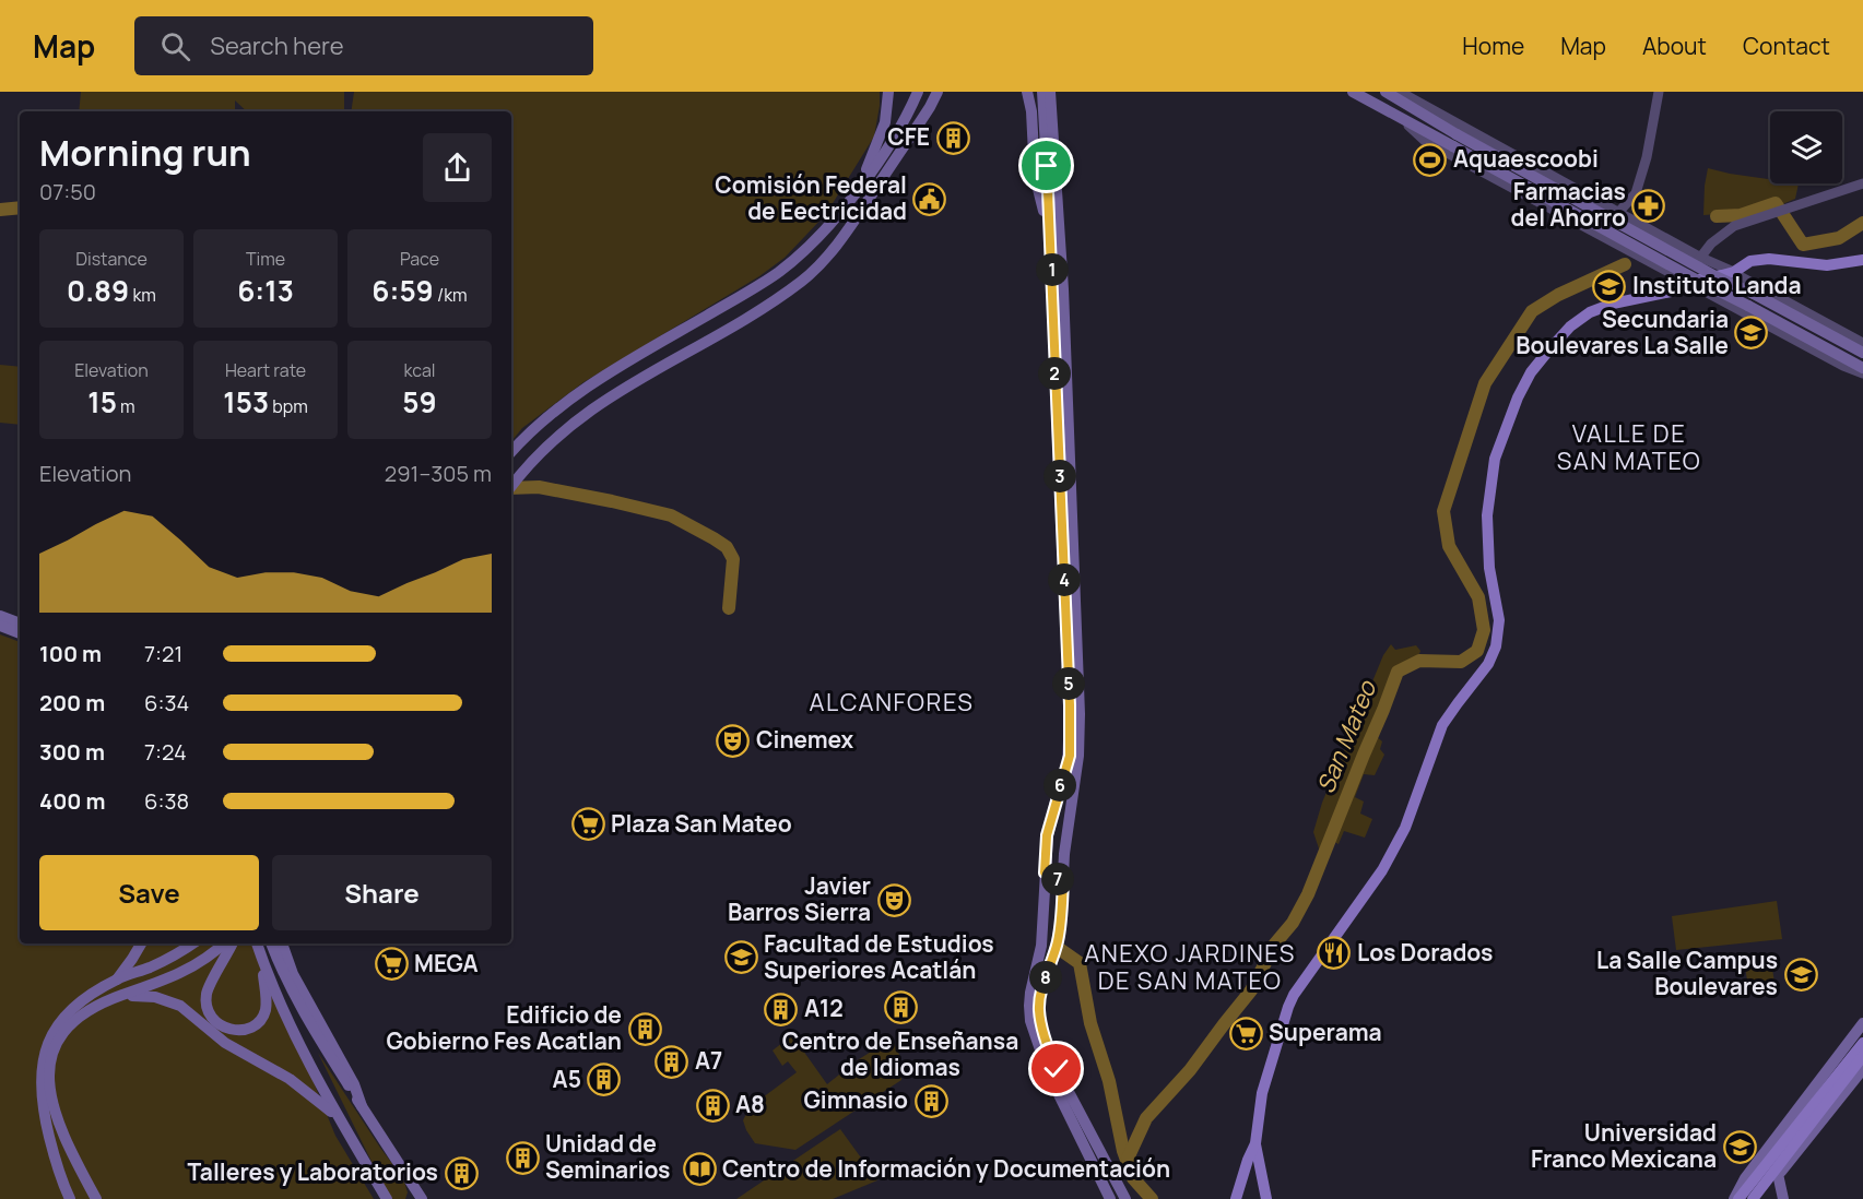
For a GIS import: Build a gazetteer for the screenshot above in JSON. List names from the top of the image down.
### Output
{
  "districts": ["VALLE DE SAN MATEO", "ALCANFORES", "ANEXO JARDINES DE SAN MATEO"],
  "water": ["San Mateo"],
  "places": {
    "building": [
      "CFE",
      "Centro de Enseñansa de Idiomas",
      "A12",
      "Edificio de Gobierno Fes Acatlan",
      "A7",
      "A5",
      "Gimnasio",
      "A8",
      "Unidad de Seminarios",
      "Talleres y Laboratorios"
    ],
    "sports": ["Aquaescoobi"],
    "public building": ["Comisión Federal de Eectricidad"],
    "pharmacy": ["Farmacias del Ahorro"],
    "school or university": [
      "Instituto Landa",
      "Secundaria Boulevares La Salle",
      "Facultad de Estudios Superiores Acatlán",
      "La Salle Campus Boulevares",
      "Universidad Franco Mexicana"
    ],
    "theatre": ["Cinemex", "Javier Barros Sierra"],
    "supermarket": ["Plaza San Mateo", "MEGA", "Superama"],
    "restaurant": ["Los Dorados"],
    "library": ["Centro de Información y Documentación"]
  },
  "page": {
    "header": "Map",
    "search": "Search here",
    "nav": [
      "Home",
      "Map",
      "About",
      "Contact"
    ],
    "heading": ["Morning run", "07:50"],
    "stats": [
      ["Distance", "0.89 km"],
      ["Time", "6:13"],
      ["Pace", "6:59 /km"],
      ["Elevation", "15 m"],
      ["Heart rate", "153 bpm"],
      ["kcal", "59"]
    ],
    "pins": [
      "1",
      "2",
      "3",
      "4",
      "5",
      "6",
      "7",
      "8"
    ],
    "chart": ["Elevation", "291–305 m"],
    "list": [
      {
        "name": "100 m",
        "note": "7:21"
      },
      {
        "name": "200 m",
        "note": "6:34"
      },
      {
        "name": "300 m",
        "note": "7:24"
      },
      {
        "name": "400 m",
        "note": "6:38"
      }
    ],
    "buttons": ["Save", "Share"]
  }
}
